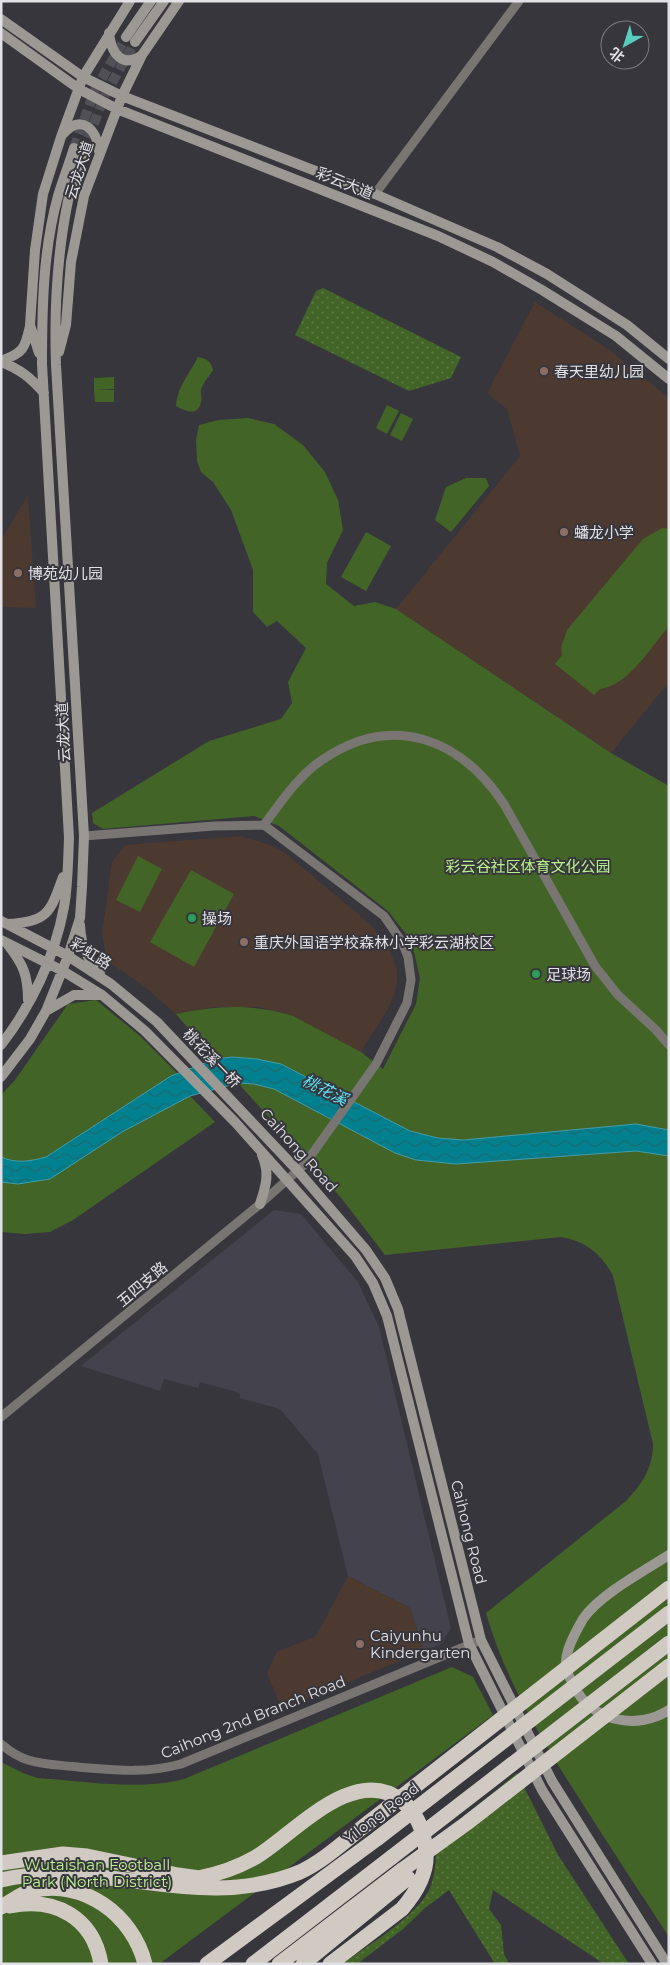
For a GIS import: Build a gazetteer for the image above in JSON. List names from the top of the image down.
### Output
{
  "streets": {
    "highway": ["Yilong Road"],
    "main road": [
      "云龙大道",
      "彩云大道",
      "彩虹路",
      "桃花溪一桥",
      "Caihong Road"
    ],
    "street": ["五四支路", "Caihong 2nd Branch Road"]
  },
  "crossings": [
    ["云龙大道", "彩云大道"],
    ["云龙大道", "彩虹路"],
    ["彩虹路", "桃花溪一桥"],
    ["桃花溪一桥", "Caihong Road"],
    ["Caihong Road", "五四支路"],
    ["Caihong Road", "Caihong 2nd Branch Road"]
  ],
  "water": ["桃花溪"],
  "parks": ["彩云谷社区体育文化公园", "Wutaishan Football Park (North District)"],
  "places": [
    "春天里幼儿园",
    "蟠龙小学",
    "博苑幼儿园",
    "操场",
    "重庆外国语学校森林小学彩云湖校区",
    "足球场",
    "Caiyunhu Kindergarten"
  ],
  "north": "bottom left"
}
